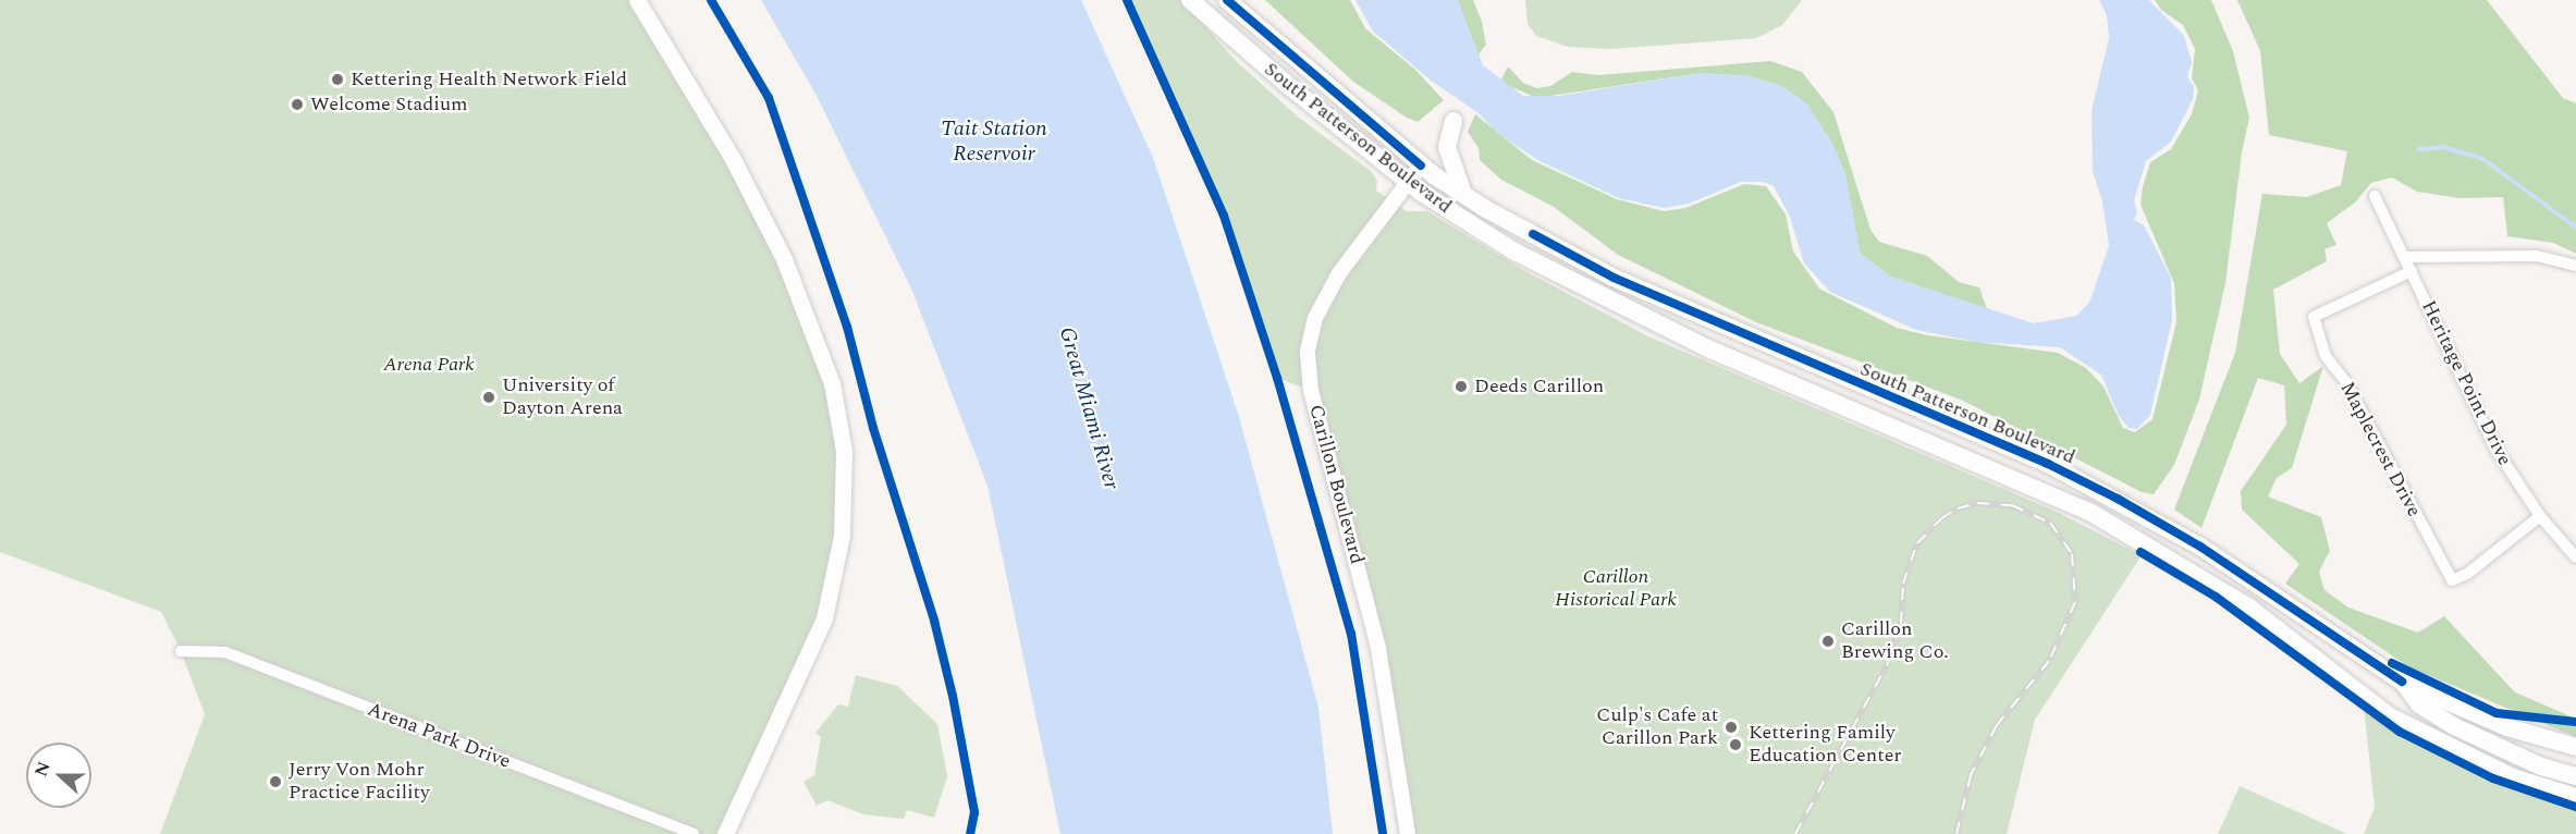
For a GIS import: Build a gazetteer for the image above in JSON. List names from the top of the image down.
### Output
{
  "streets": {
    "main road": ["South Patterson Boulevard"],
    "street": [
      "Heritage Point Drive",
      "Maplecrest Drive",
      "Carillon Boulevard",
      "Arena Park Drive"
    ]
  },
  "crossings": [
    ["South Patterson Boulevard", "Carillon Boulevard"],
    ["Heritage Point Drive", "Maplecrest Drive"]
  ],
  "water": ["Tait Station Reservoir", "Great Miami River"],
  "parks": ["Arena Park", "Carillon Historical Park"],
  "places": [
    "Kettering Health Network Field",
    "Welcome Stadium",
    "Deeds Carillon",
    "University of Dayton Arena",
    "Carillon Brewing Co.",
    "Culp's Cafe at Carillon Park",
    "Kettering Family Education Center",
    "Jerry Von Mohr Practice Facility"
  ],
  "north": "left"
}
